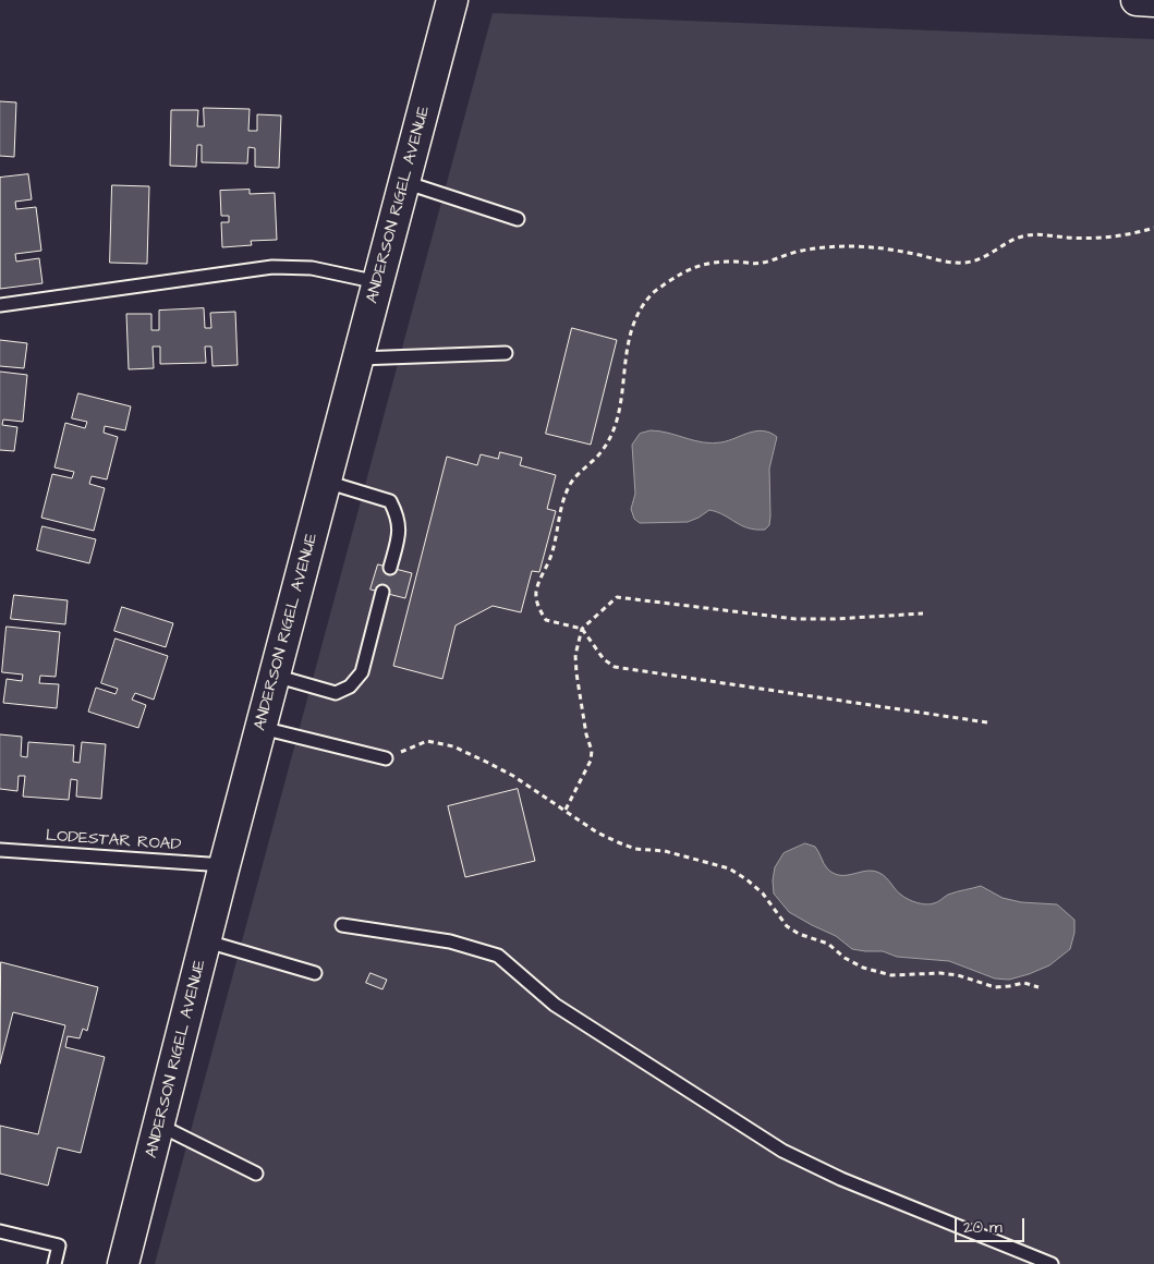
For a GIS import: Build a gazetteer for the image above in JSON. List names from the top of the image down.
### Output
{
  "streets": {
    "street": ["ANDERSON RIGEL AVENUE"],
    "lane": ["LODESTAR ROAD"]
  },
  "crossings": [
    ["ANDERSON RIGEL AVENUE", "LODESTAR ROAD"]
  ],
  "scale_bar": "20 m"
}
